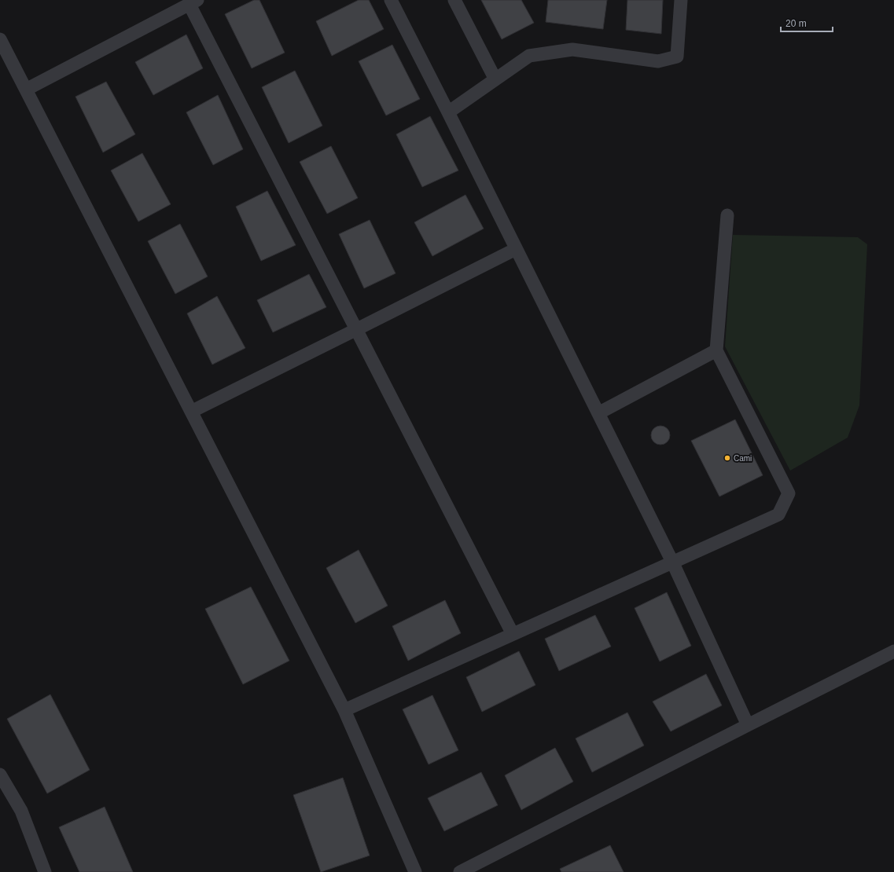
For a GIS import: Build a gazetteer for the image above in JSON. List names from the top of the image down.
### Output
{
  "places": ["Cami"],
  "scale_bar": "20 m"
}
